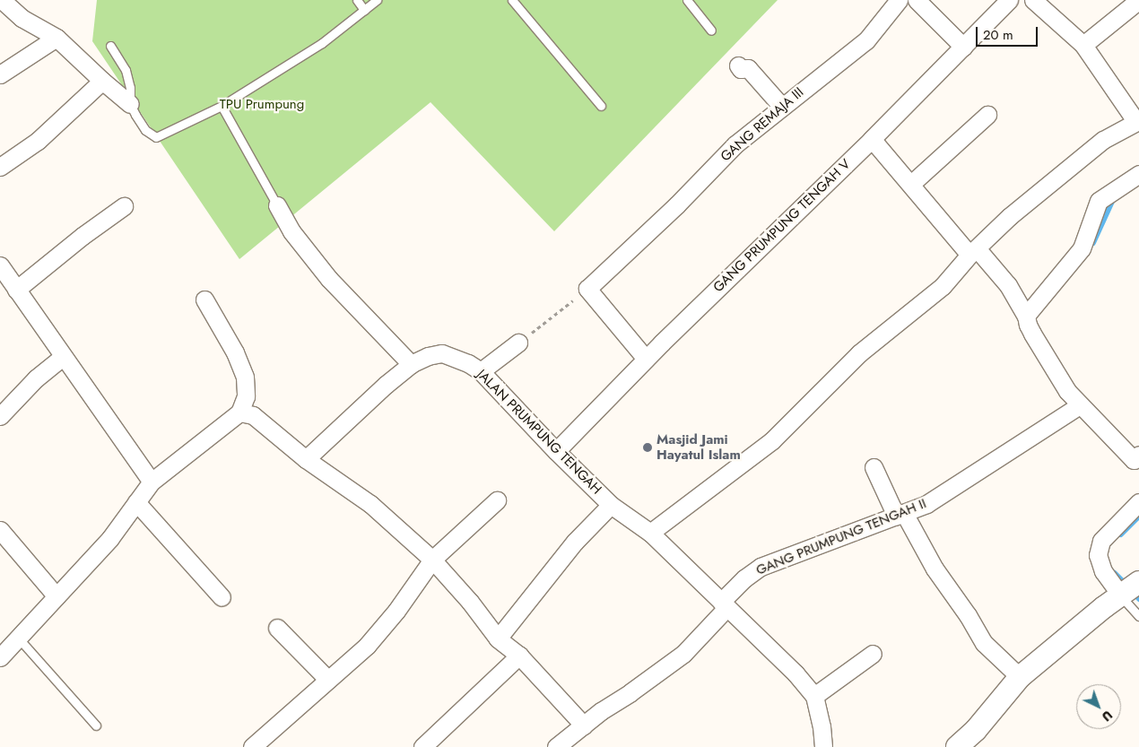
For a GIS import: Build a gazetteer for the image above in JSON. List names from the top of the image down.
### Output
{
  "streets": {
    "street": [
      "GANG REMAJA III",
      "GANG PRUMPUNG TENGAH V",
      "JALAN PRUMPUNG TENGAH",
      "GANG PRUMPUNG TENGAH II"
    ]
  },
  "crossings": [
    ["GANG PRUMPUNG TENGAH V", "JALAN PRUMPUNG TENGAH"],
    ["JALAN PRUMPUNG TENGAH", "GANG PRUMPUNG TENGAH II"]
  ],
  "parks": ["TPU Prumpung"],
  "places": ["Masjid Jami Hayatul Islam"],
  "scale_bar": "20 m",
  "north": "bottom right"
}
